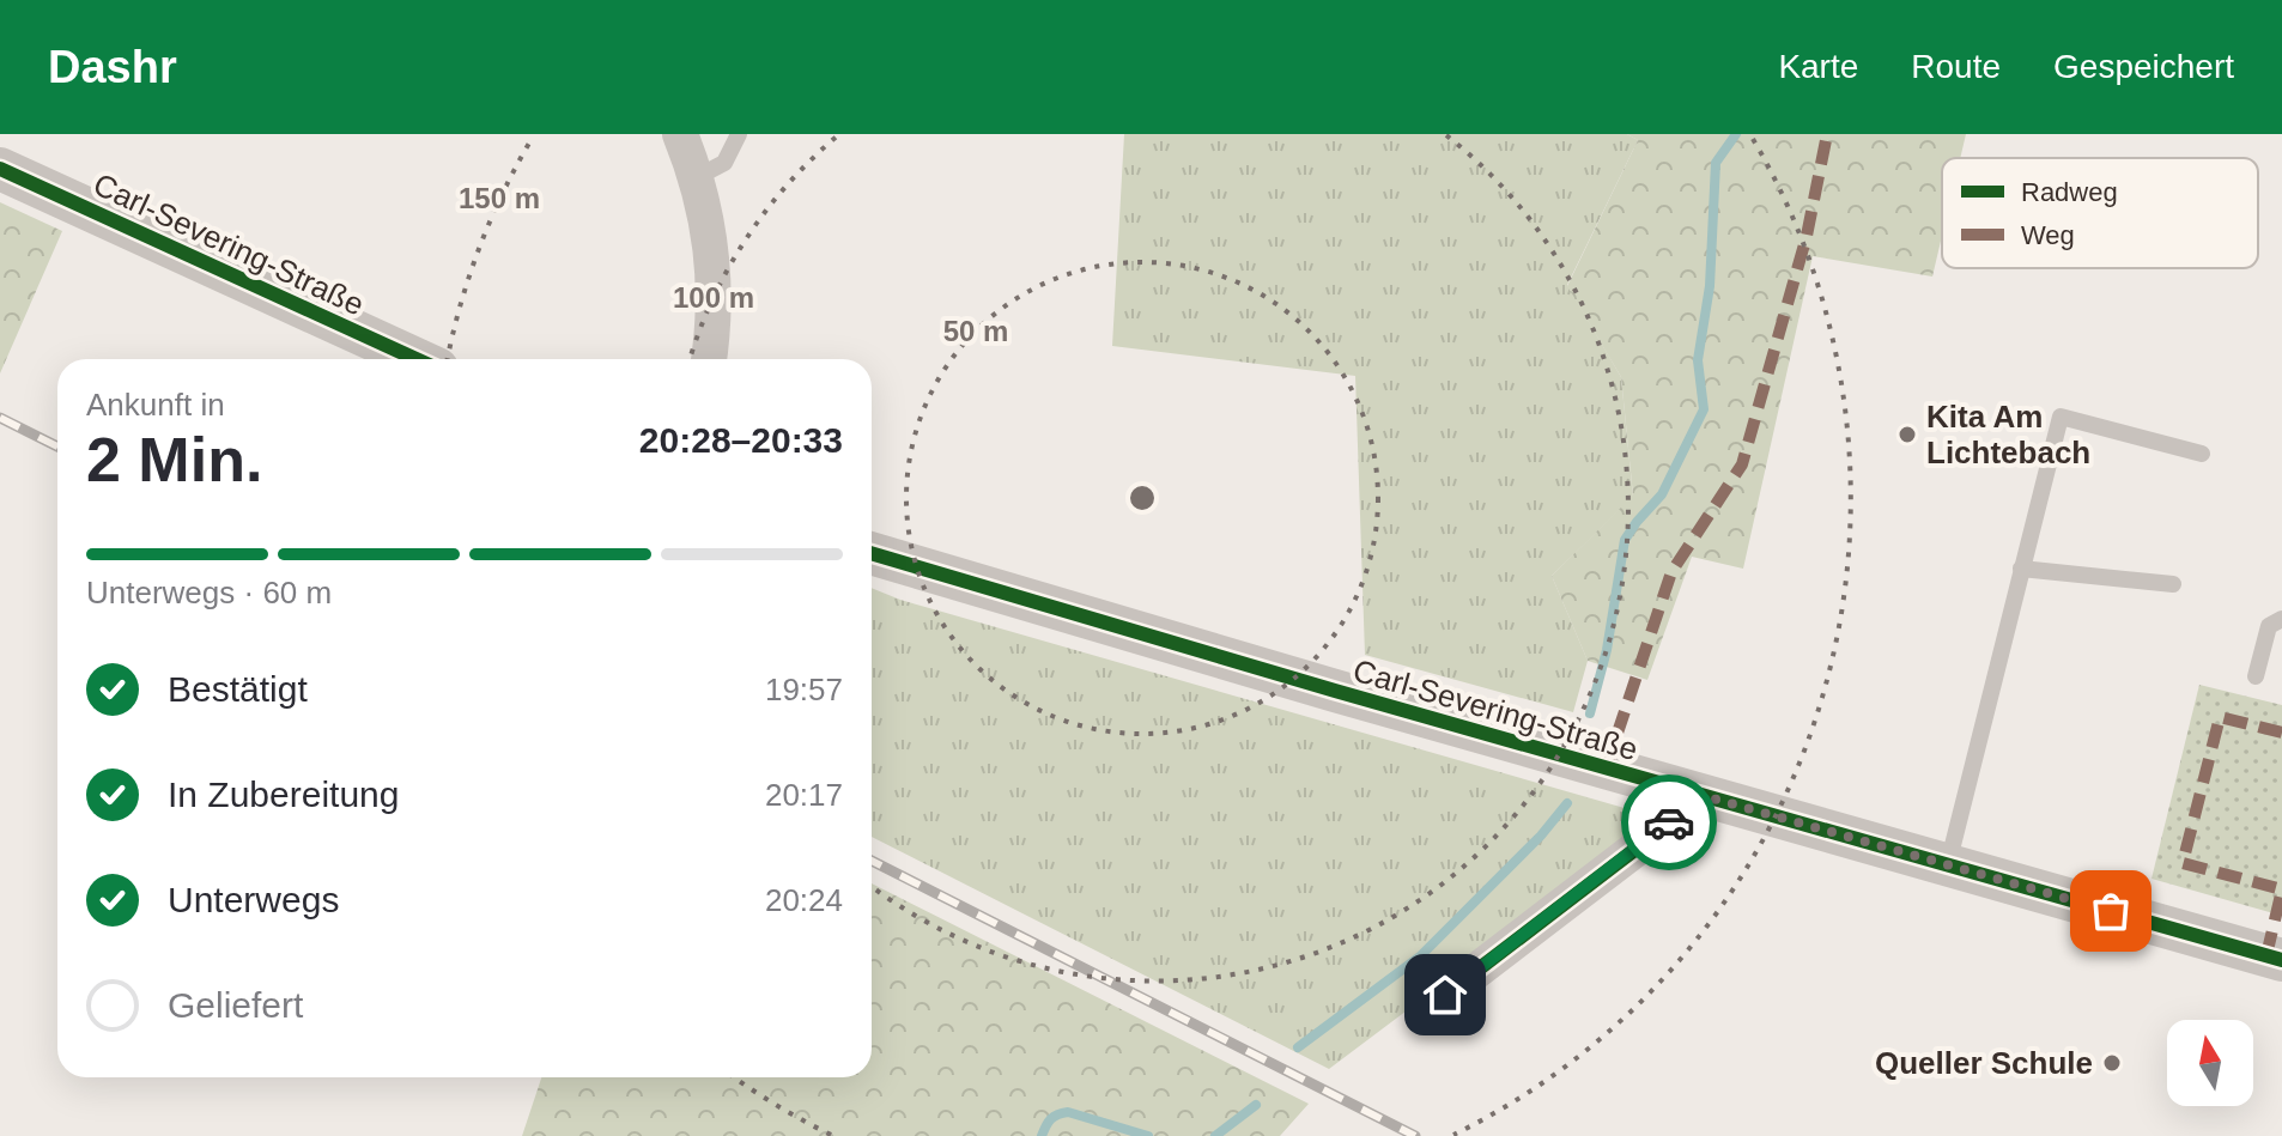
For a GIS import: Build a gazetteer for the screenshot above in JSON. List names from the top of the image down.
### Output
{
  "streets": {
    "street": ["Carl-Severing-Straße"]
  },
  "places": ["Kita Am Lichtebach", "Queller Schule"],
  "legend": ["Radweg", "Weg"],
  "north": "top",
  "page": {
    "header": "Dashr",
    "nav": ["Karte", "Route", "Gespeichert"],
    "heading": ["2 Min.", "Ankunft in", "20:28–20:33"],
    "bar": "Unterwegs · 60 m",
    "list": [
      ["Bestätigt", "19:57"],
      ["In Zubereitung", "20:17"],
      ["Unterwegs", "20:24"],
      "Geliefert"
    ]
  },
  "rings": ["150 m", "100 m", "50 m"]
}
